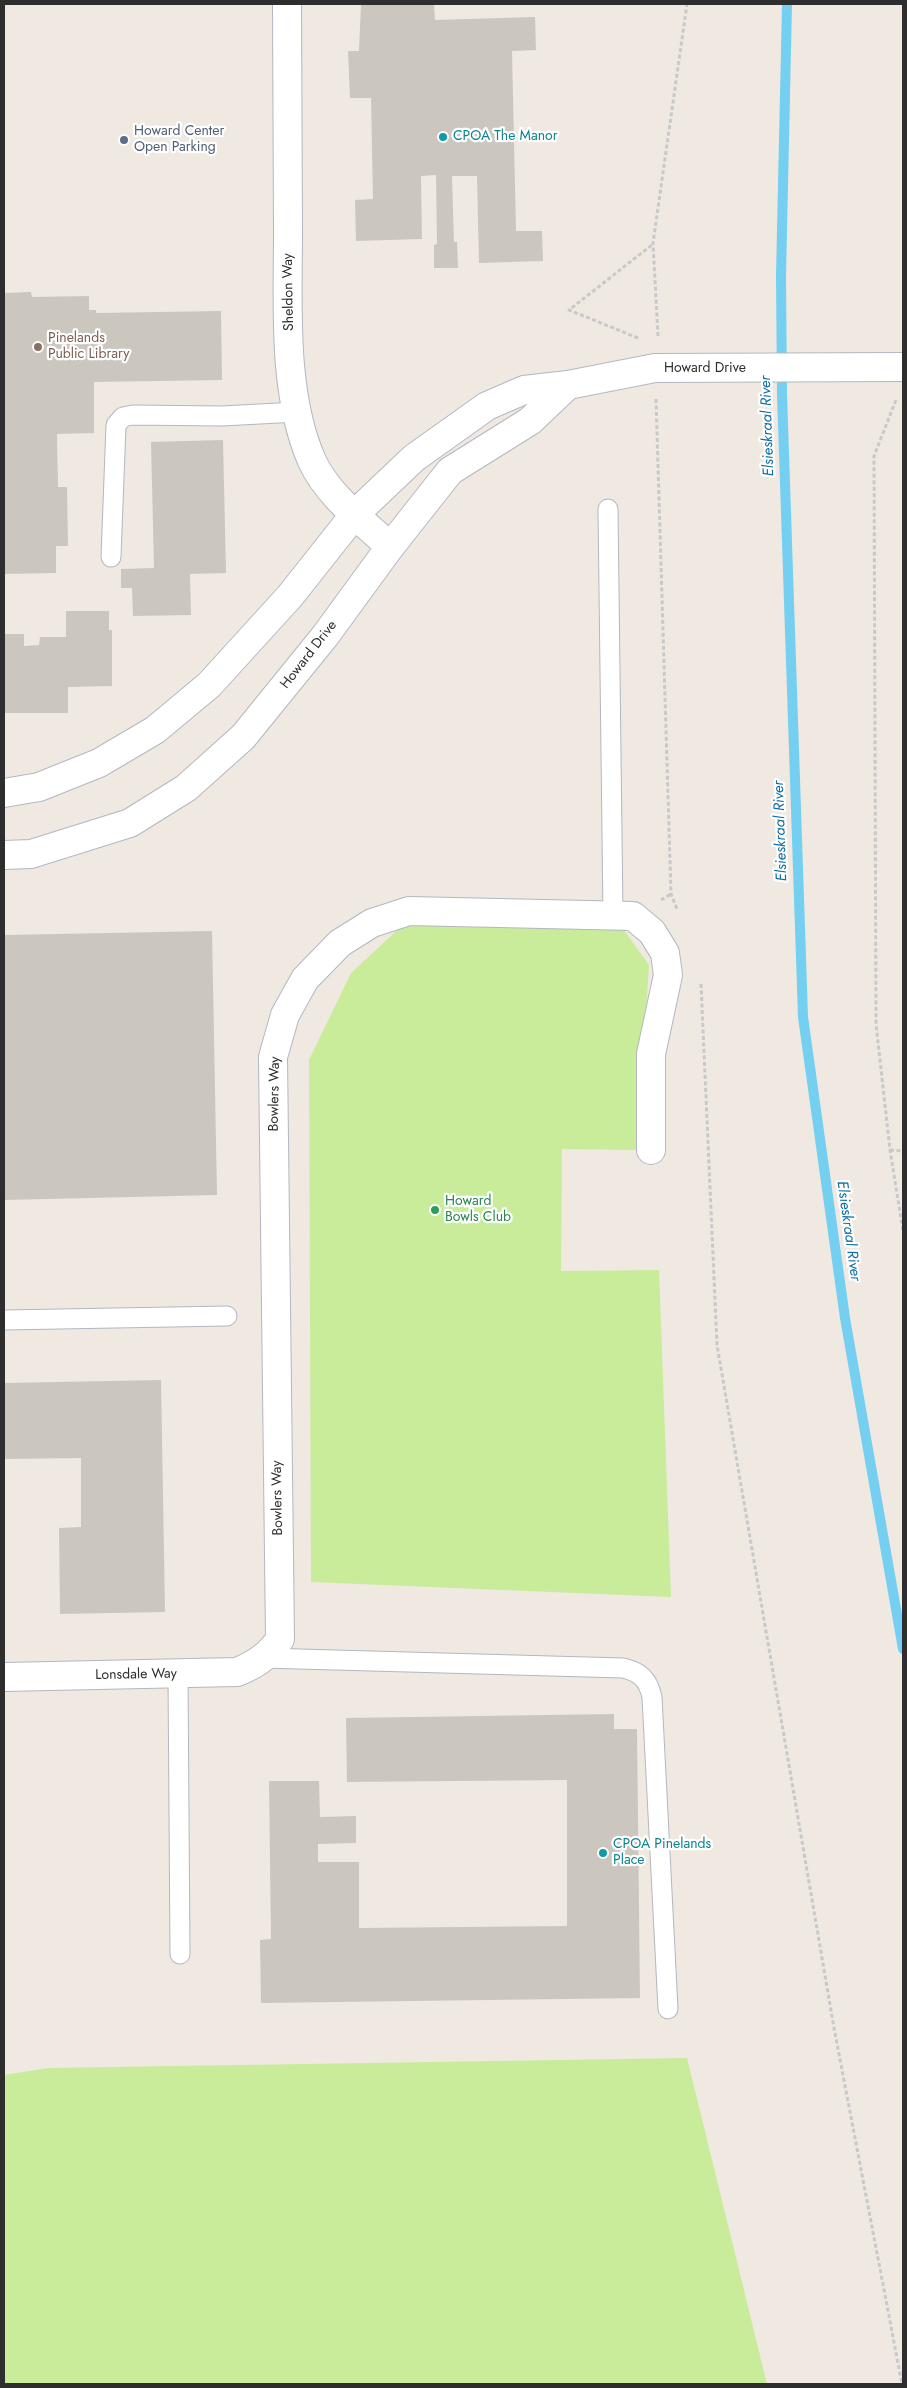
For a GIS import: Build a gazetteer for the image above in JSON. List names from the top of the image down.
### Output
{
  "streets": {
    "street": [
      "Sheldon Way",
      "Howard Drive",
      "Bowlers Way",
      "Lonsdale Way"
    ]
  },
  "crossings": [
    ["Sheldon Way", "Howard Drive"],
    ["Bowlers Way", "Lonsdale Way"]
  ],
  "water": ["Elsieskraal River"],
  "places": [
    "CPOA The Manor",
    "Howard Center Open Parking",
    "Pinelands Public Library",
    "Howard Bowls Club",
    "CPOA Pinelands Place"
  ]
}
